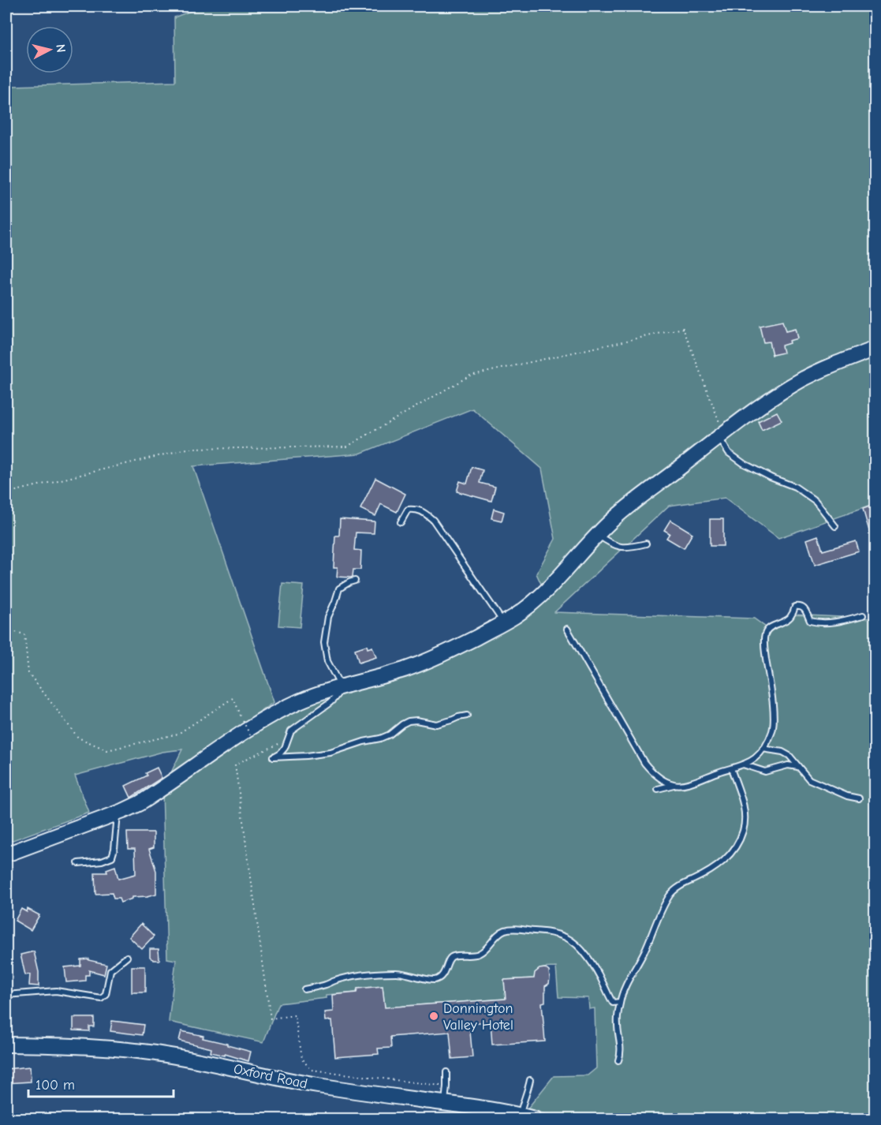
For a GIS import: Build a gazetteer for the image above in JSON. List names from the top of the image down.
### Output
{
  "streets": {
    "main road": ["Oxford Road"]
  },
  "places": ["Donnington Valley Hotel"],
  "scale_bar": "100 m",
  "north": "right"
}
